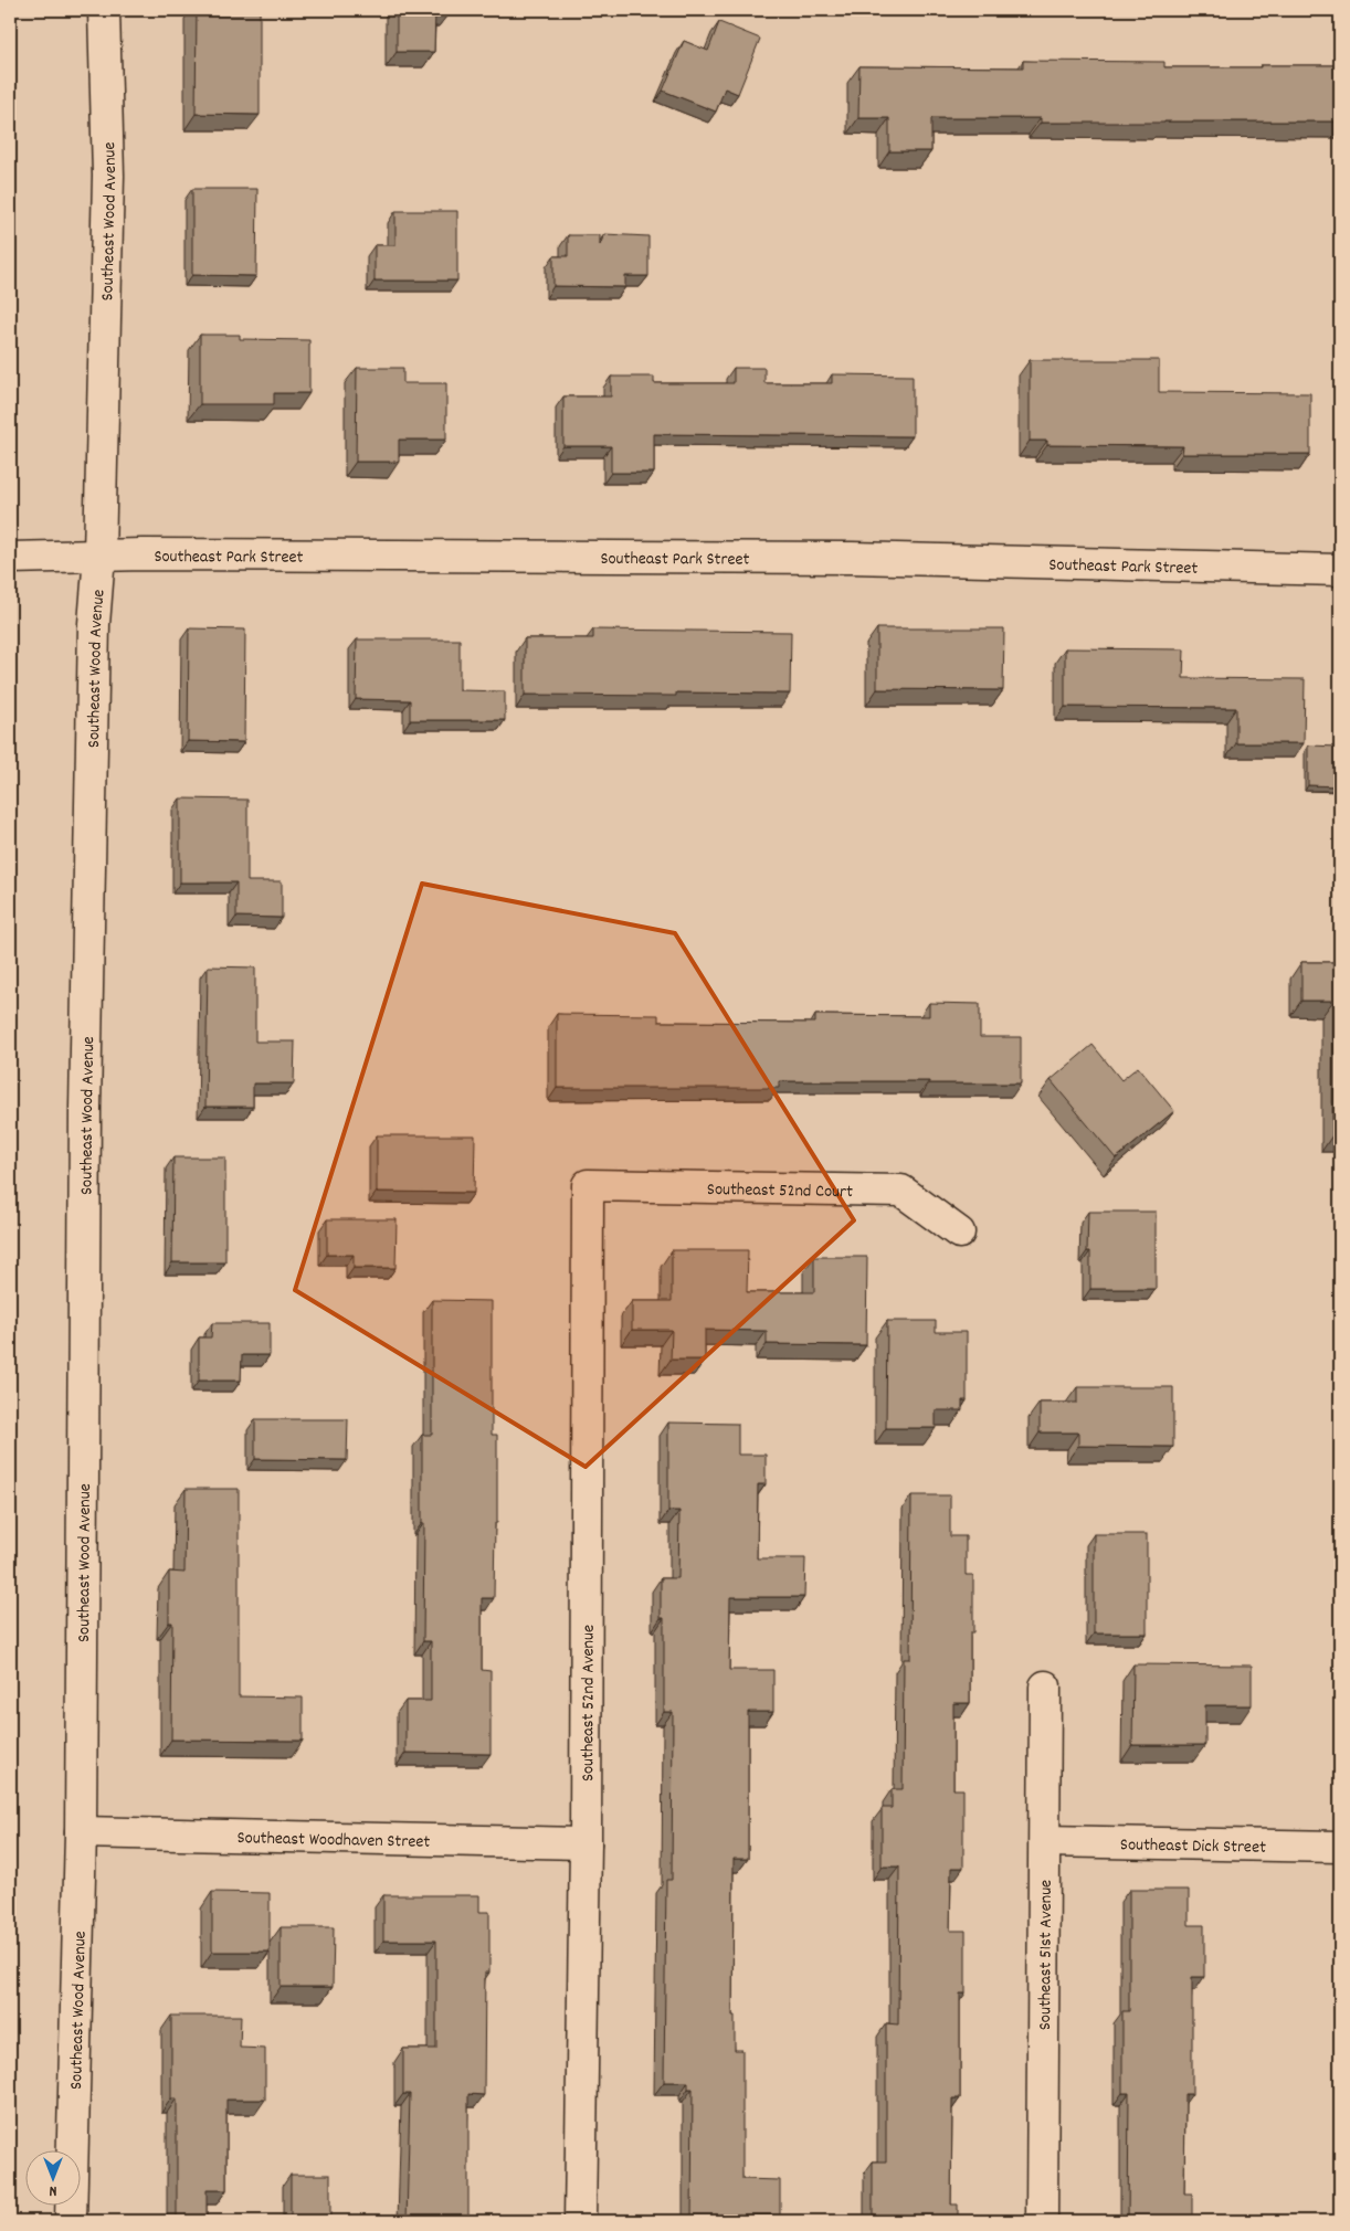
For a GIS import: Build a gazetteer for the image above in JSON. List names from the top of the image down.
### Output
{
  "streets": {
    "street": [
      "Southeast Wood Avenue",
      "Southeast Park Street",
      "Southeast 52nd Court",
      "Southeast 52nd Avenue",
      "Southeast Woodhaven Street",
      "Southeast Dick Street",
      "Southeast 51st Avenue"
    ]
  },
  "crossings": [
    ["Southeast Wood Avenue", "Southeast Park Street"],
    ["Southeast Wood Avenue", "Southeast Woodhaven Street"],
    ["Southeast 52nd Court", "Southeast 52nd Avenue"],
    ["Southeast 52nd Avenue", "Southeast Woodhaven Street"],
    ["Southeast Dick Street", "Southeast 51st Avenue"]
  ],
  "north": "bottom"
}
